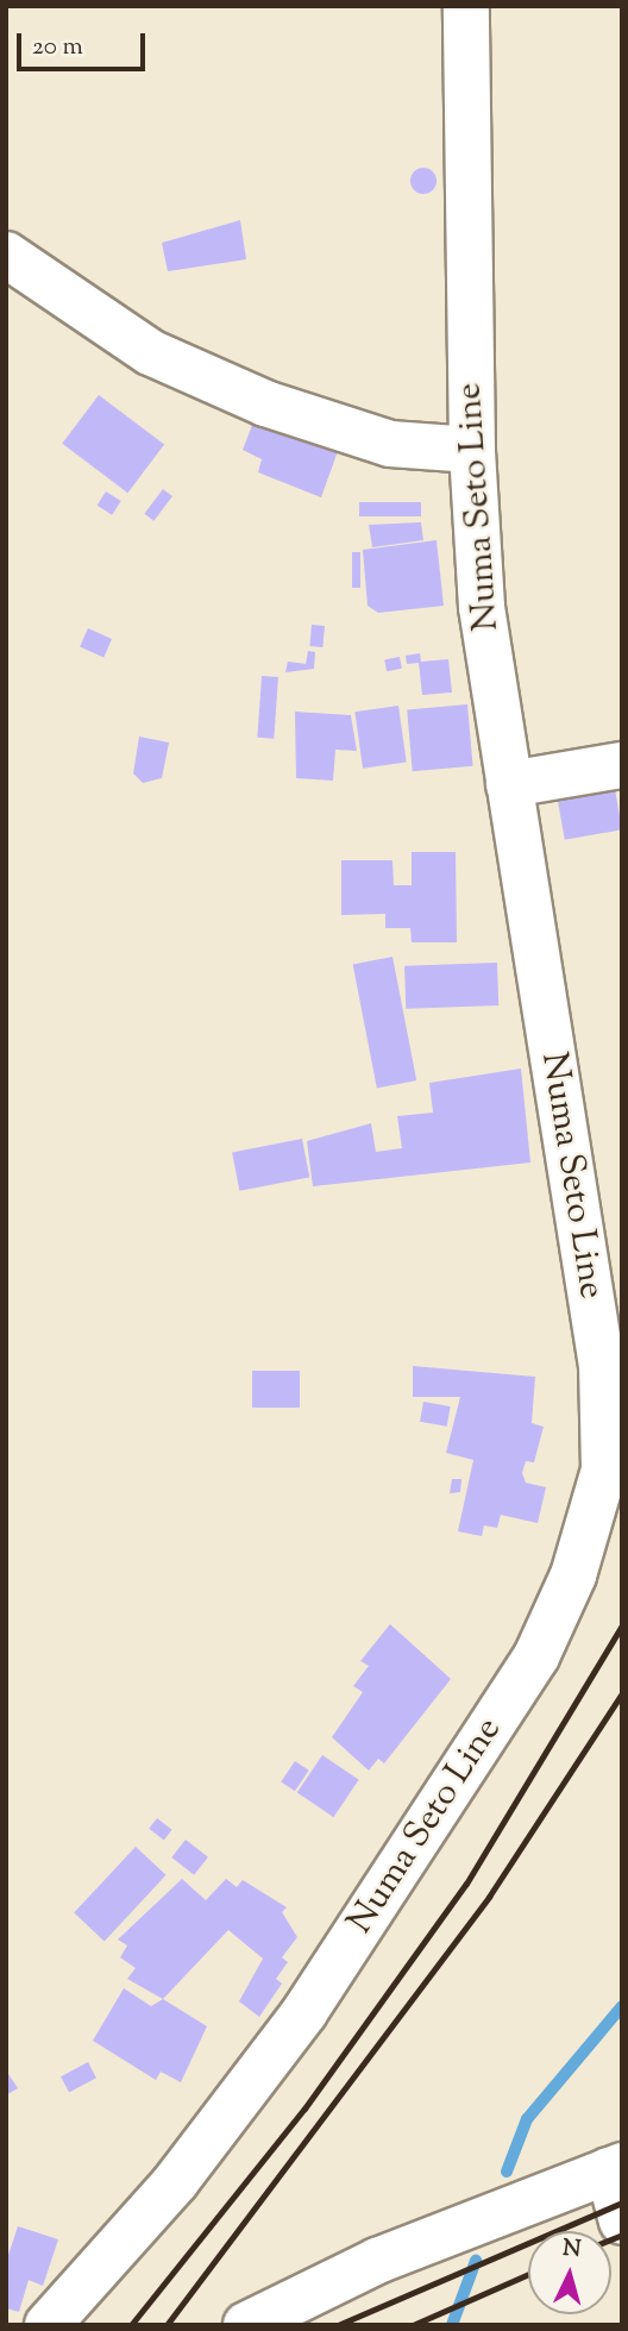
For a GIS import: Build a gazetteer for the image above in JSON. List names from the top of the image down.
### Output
{
  "streets": {
    "main road": ["Numa Seto Line"]
  },
  "scale_bar": "20 m",
  "north": "top"
}
